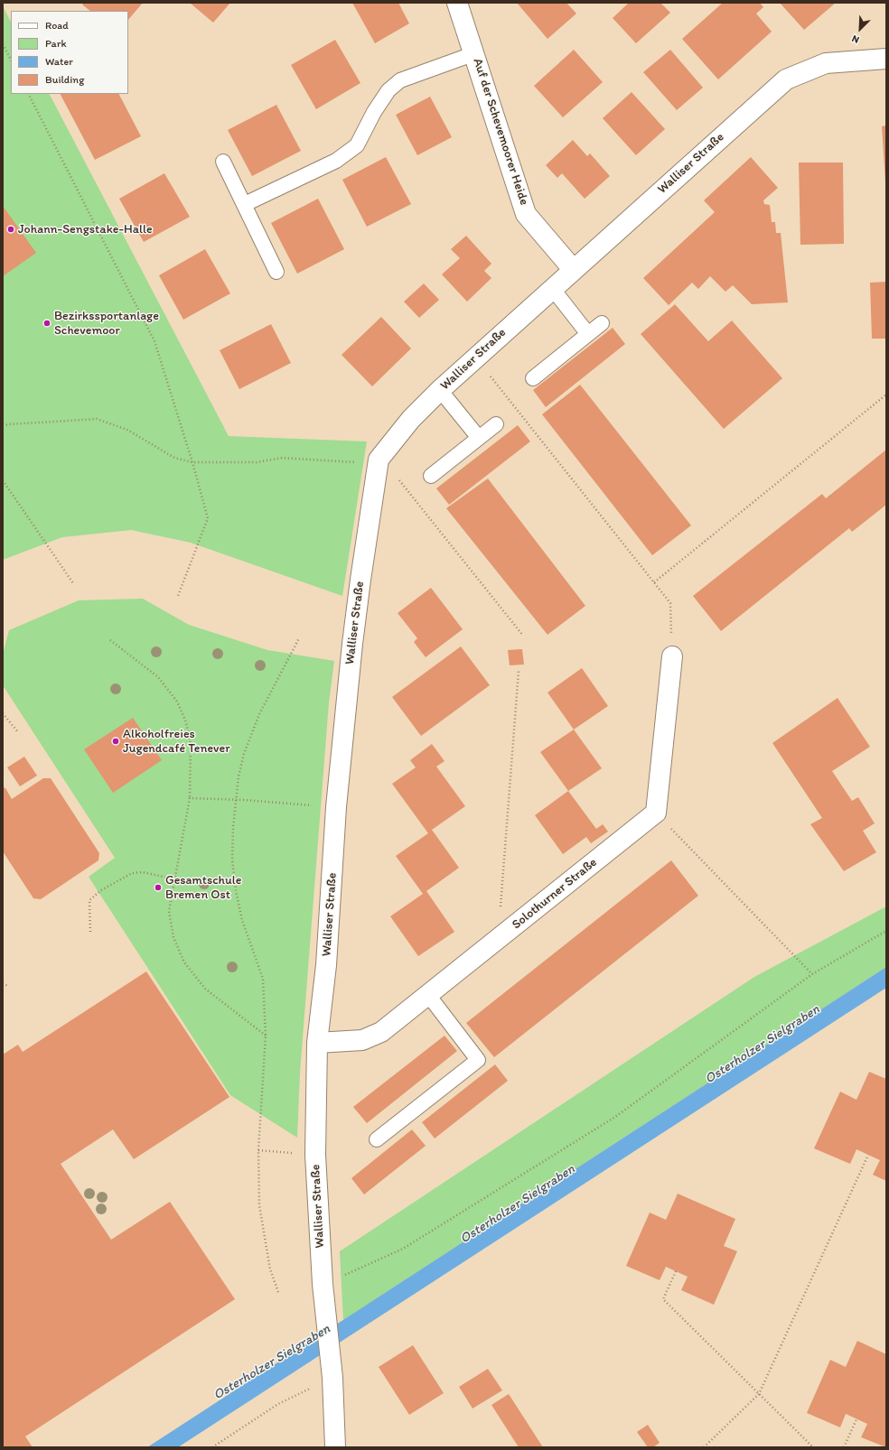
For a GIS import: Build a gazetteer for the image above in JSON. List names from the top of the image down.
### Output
{
  "streets": {
    "street": ["Auf der Schevemoorer Heide", "Walliser Straße", "Solothurner Straße"]
  },
  "crossings": [
    ["Auf der Schevemoorer Heide", "Walliser Straße"],
    ["Walliser Straße", "Solothurner Straße"]
  ],
  "water": ["Osterholzer Sielgraben"],
  "places": [
    "Johann-Sengstake-Halle",
    "Bezirkssportanlage Schevemoor",
    "Alkoholfreies Jugendcafé Tenever",
    "Gesamtschule Bremen Ost"
  ],
  "legend": [
    "Road",
    "Park",
    "Water",
    "Building"
  ],
  "north": "bottom left"
}
